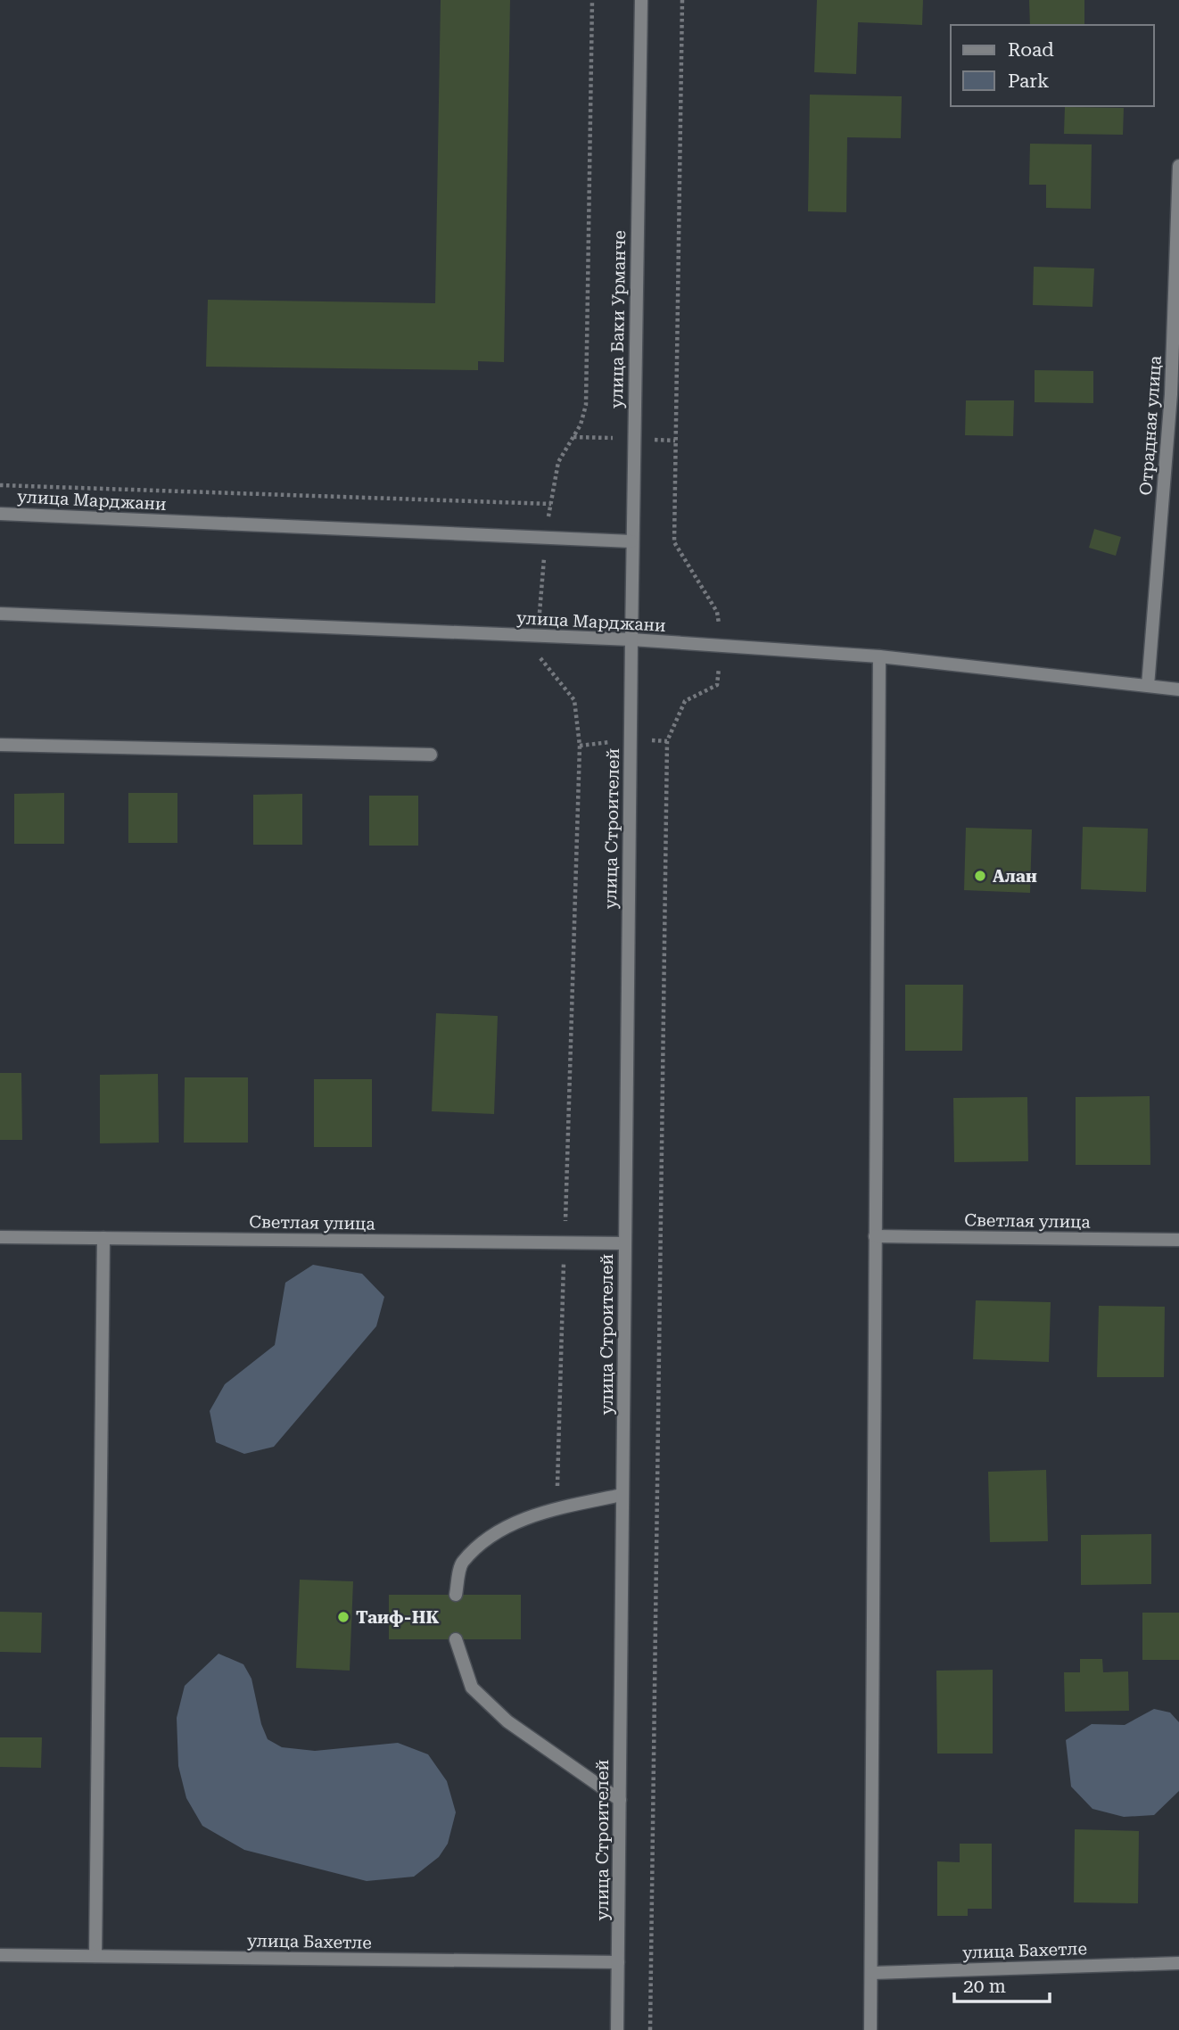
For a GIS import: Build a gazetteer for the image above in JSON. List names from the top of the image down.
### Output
{
  "streets": {
    "street": [
      "улица Баки Урманче",
      "Отрадная улица",
      "улица Марджани",
      "улица Строителей",
      "Светлая улица",
      "улица Бахетле"
    ]
  },
  "crossings": [
    ["улица Баки Урманче", "улица Марджани"],
    ["улица Баки Урманче", "улица Строителей"],
    ["Отрадная улица", "улица Марджани"],
    ["улица Марджани", "улица Строителей"],
    ["улица Строителей", "Светлая улица"],
    ["улица Строителей", "улица Бахетле"]
  ],
  "places": ["Алан", "Таиф-НК"],
  "legend": ["Road", "Park"],
  "scale_bar": "20 m"
}
